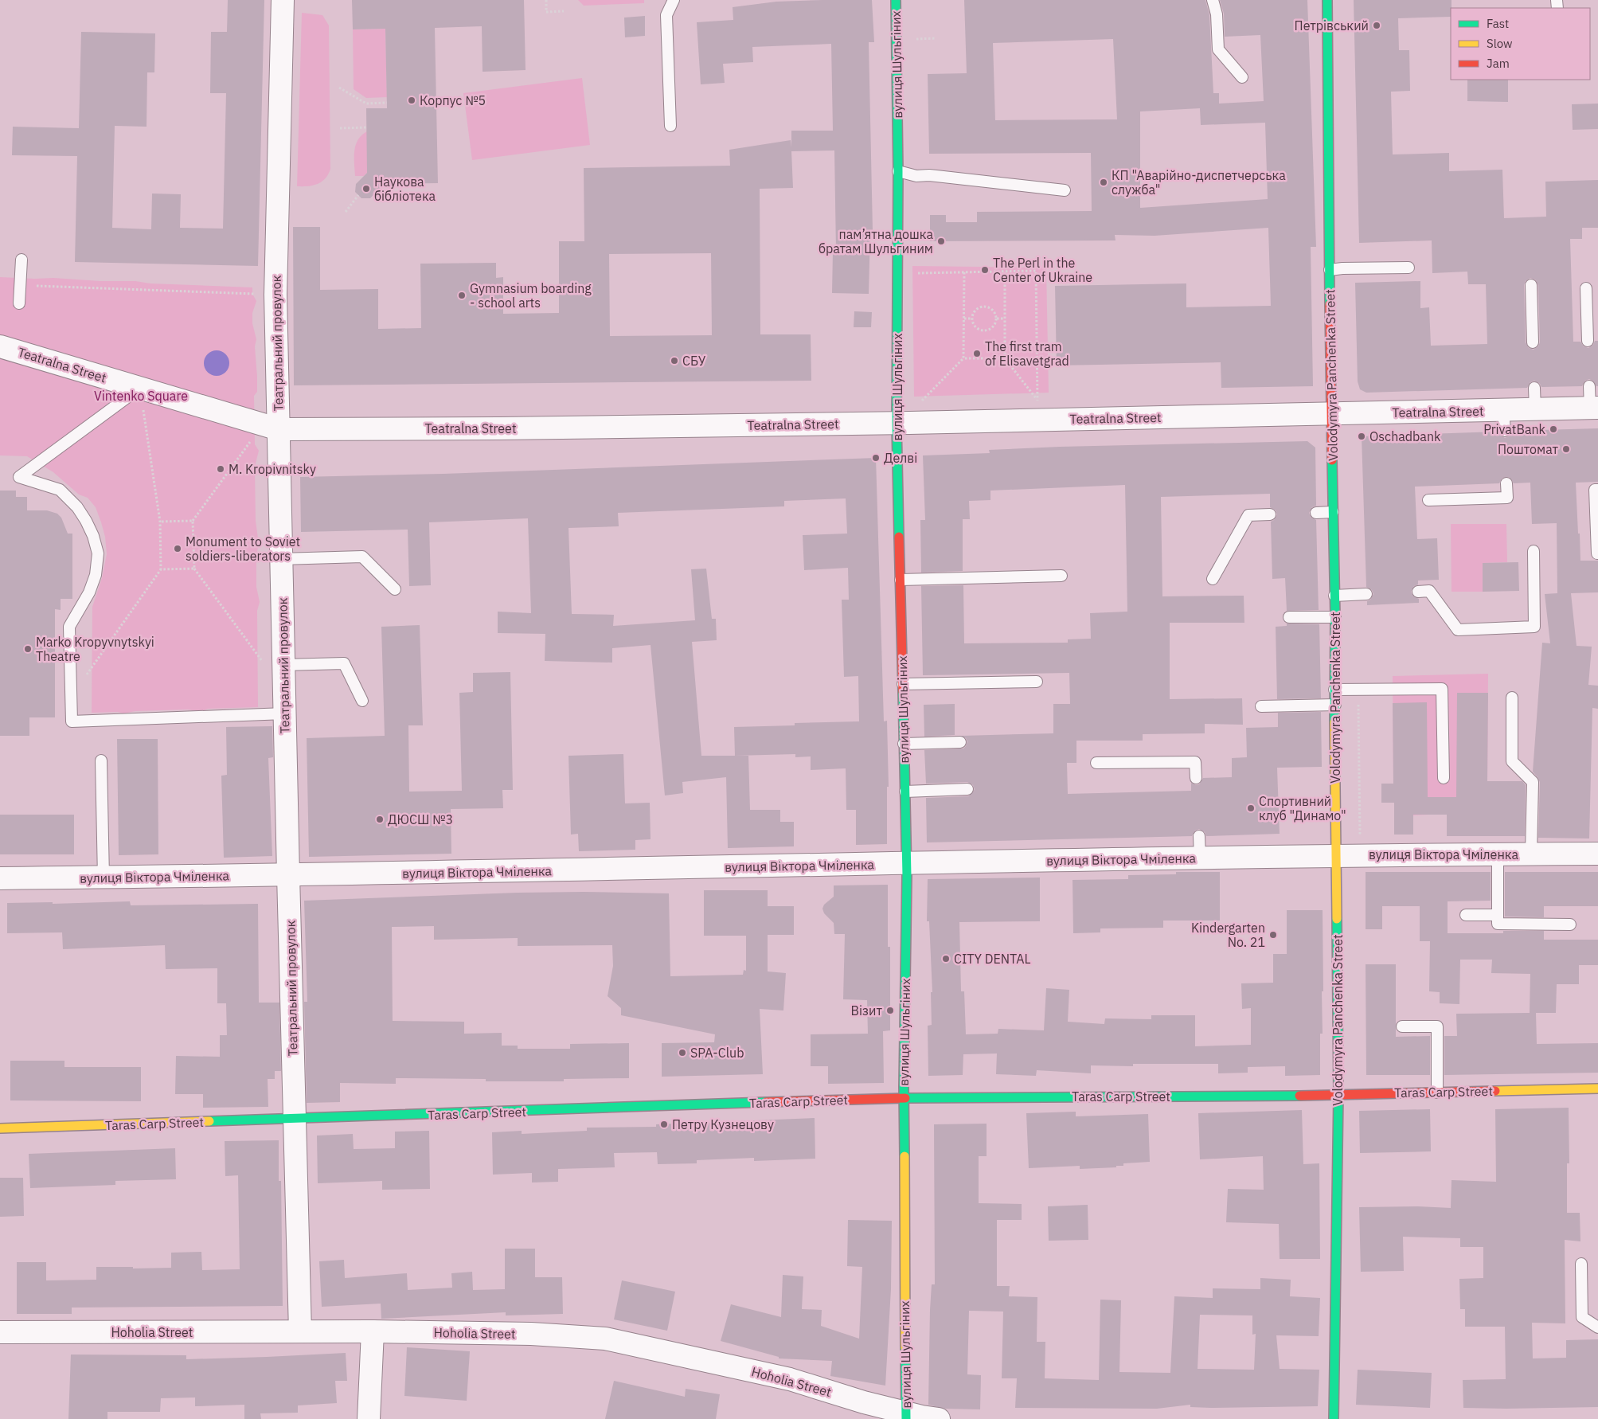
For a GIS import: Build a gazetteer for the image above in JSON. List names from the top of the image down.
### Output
{
  "streets": {
    "street": [
      "вулиця Шульгіних",
      "Театральний провулок",
      "Teatralna Street",
      "Volodymyra Panchenka Street",
      "вулиця Віктора Чміленка",
      "Taras Carp Street",
      "Hoholia Street"
    ]
  },
  "crossings": [
    ["вулиця Шульгіних", "Teatralna Street"],
    ["вулиця Шульгіних", "вулиця Віктора Чміленка"],
    ["вулиця Шульгіних", "Taras Carp Street"],
    ["вулиця Шульгіних", "Hoholia Street"],
    ["Театральний провулок", "Teatralna Street"],
    ["Театральний провулок", "вулиця Віктора Чміленка"],
    ["Театральний провулок", "Taras Carp Street"],
    ["Театральний провулок", "Hoholia Street"],
    ["Teatralna Street", "Volodymyra Panchenka Street"],
    ["Volodymyra Panchenka Street", "вулиця Віктора Чміленка"],
    ["Volodymyra Panchenka Street", "Taras Carp Street"]
  ],
  "parks": ["Vintenko Square"],
  "places": [
    "Петрівський",
    "Корпус №5",
    "КП \"Аварійно-диспетчерська служба\"",
    "Наукова бібліотека",
    "пам’ятна дошка братам Шульгиним",
    "The Perl in the Center of Ukraine",
    "Gymnasium boarding - school arts",
    "The first tram of Elisavetgrad",
    "СБУ",
    "PrivatBank",
    "Oschadbank",
    "Поштомат",
    "Делві",
    "M. Kropivnitsky",
    "Monument to Soviet soldiers-liberators",
    "Marko Kropyvnytskyi Theatre",
    "Спортивний клуб \"Динамо\"",
    "ДЮСШ №3",
    "Kindergarten No. 21",
    "CITY DENTAL",
    "Візит",
    "SPA-Club",
    "Петру Кузнецову"
  ],
  "legend": ["Fast", "Slow", "Jam"]
}
